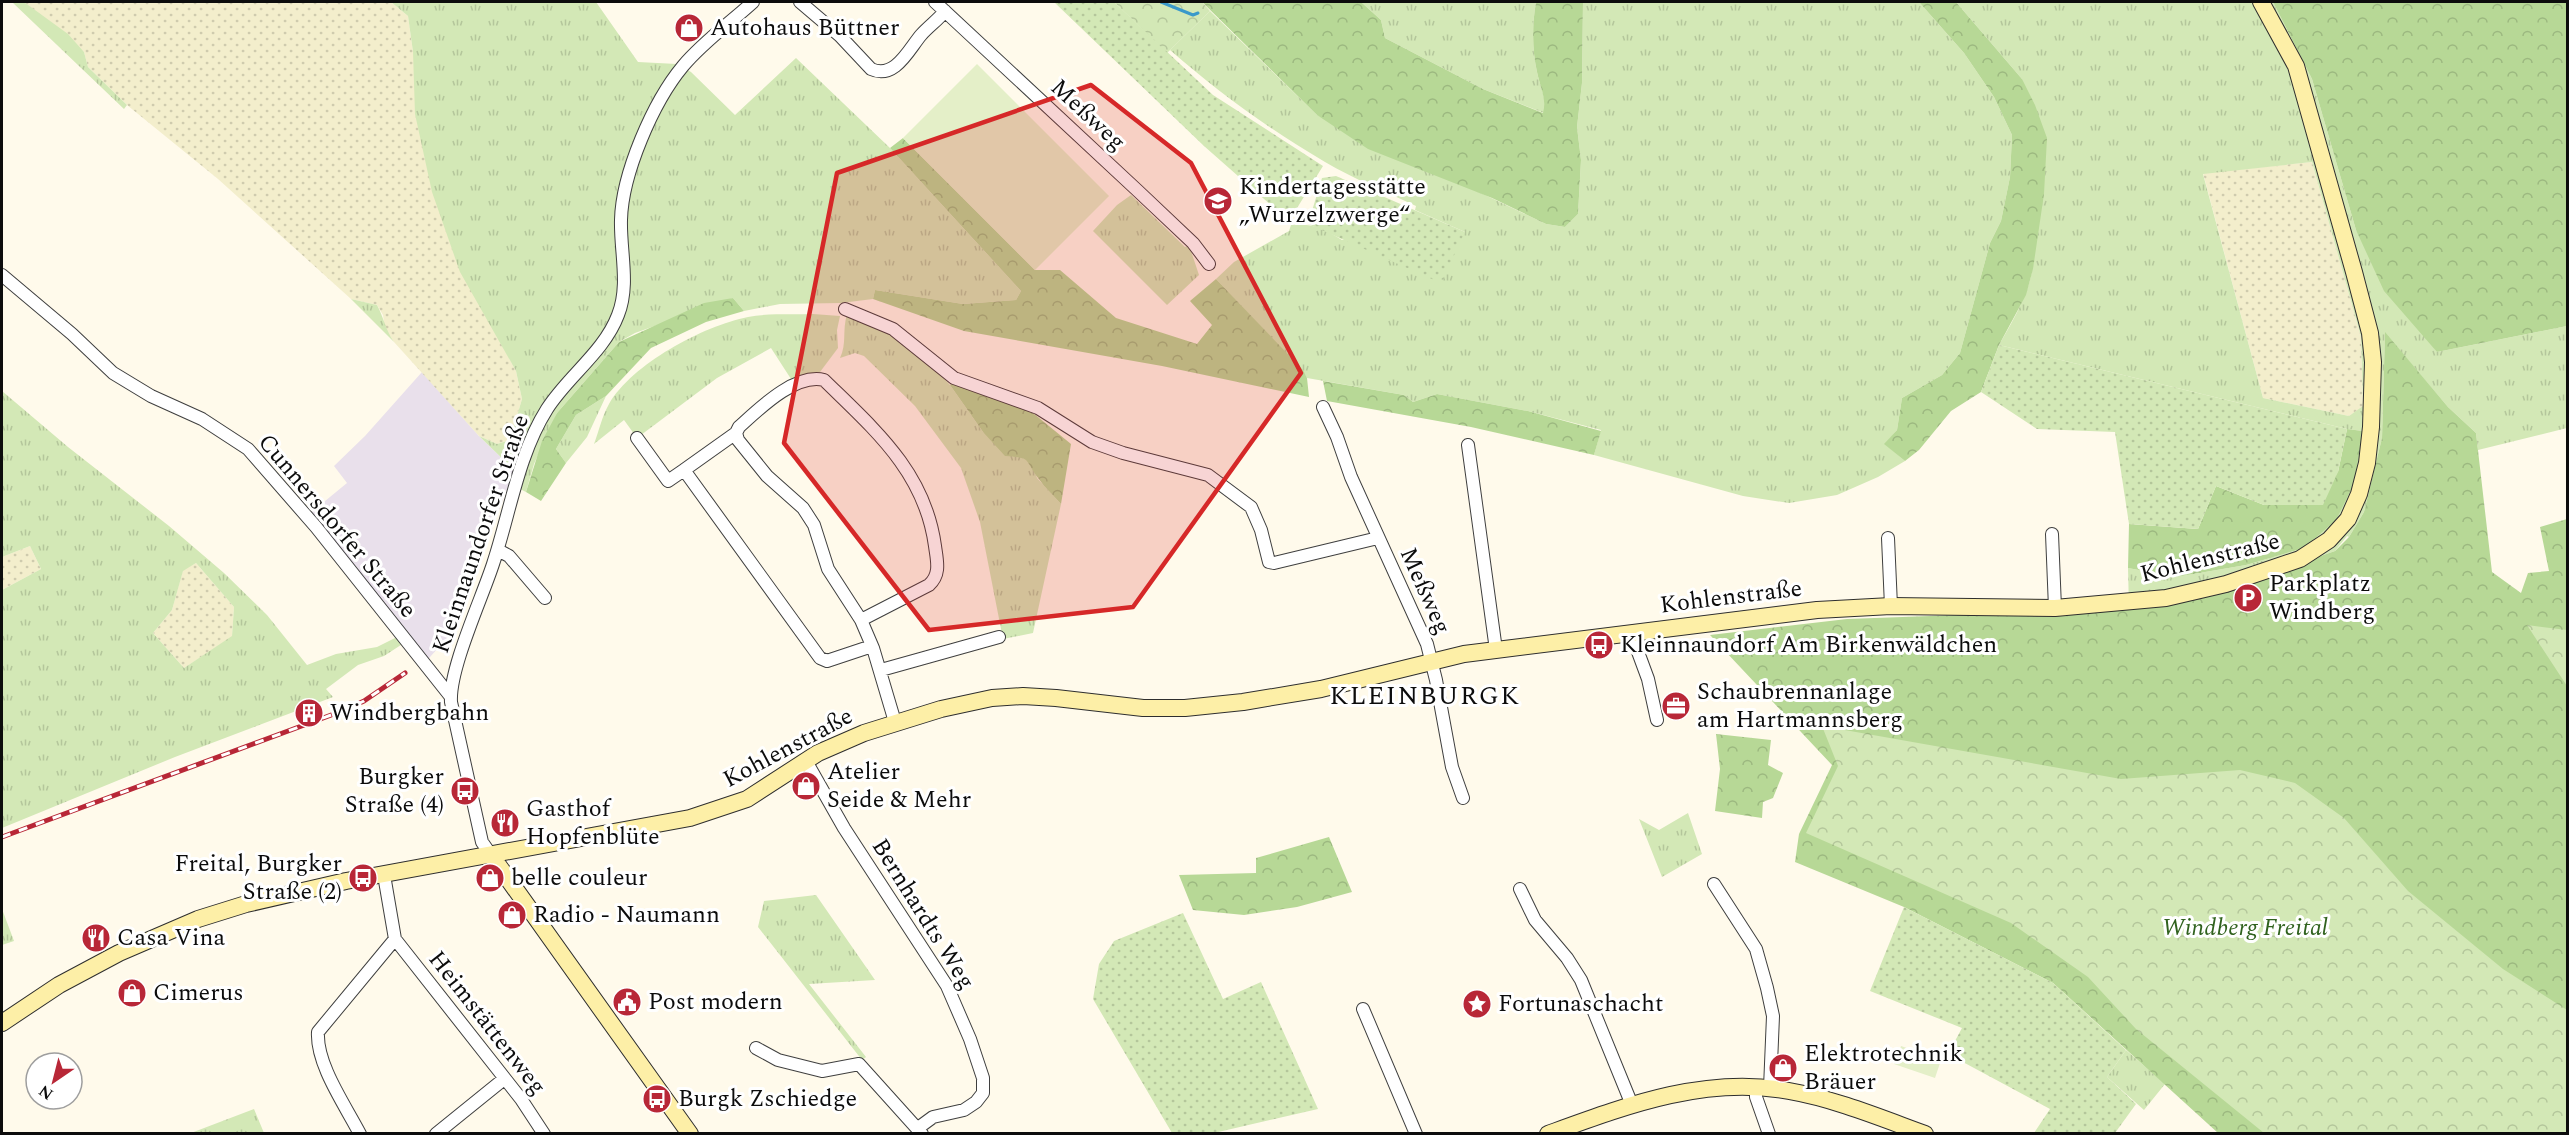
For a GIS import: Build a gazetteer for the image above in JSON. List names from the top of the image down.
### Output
{
  "streets": {
    "street": [
      "Meßweg",
      "Cunnersdorfer Straße",
      "Kleinnaundorfer Straße",
      "Kohlenstraße",
      "Bernhardts Weg",
      "Heimstättenweg"
    ]
  },
  "crossings": [
    ["Meßweg", "Kohlenstraße"],
    ["Cunnersdorfer Straße", "Kleinnaundorfer Straße"],
    ["Kleinnaundorfer Straße", "Kohlenstraße"],
    ["Kohlenstraße", "Bernhardts Weg"]
  ],
  "districts": ["KLEINBURGK"],
  "parks": ["Windberg Freital"],
  "places": {
    "shop": [
      "Autohaus Büttner",
      "Atelier Seide & Mehr",
      "belle couleur",
      "Radio - Naumann",
      "Cimerus",
      "Elektrotechnik Bräuer"
    ],
    "school or university": ["Kindertagesstätte „Wurzelzwerge“"],
    "parking": ["Parkplatz Windberg"],
    "bus stop": [
      "Kleinnaundorf Am Birkenwäldchen",
      "Burgker Straße (4)",
      "Freital, Burgker Straße (2)",
      "Burgk Zschiedge"
    ],
    "office": ["Schaubrennanlage am Hartmannsberg"],
    "building": ["Windbergbahn"],
    "restaurant": ["Gasthof Hopfenblüte", "Casa Vina"],
    "public building": ["Post modern"],
    "place": ["Fortunaschacht"]
  },
  "north": "bottom left"
}
